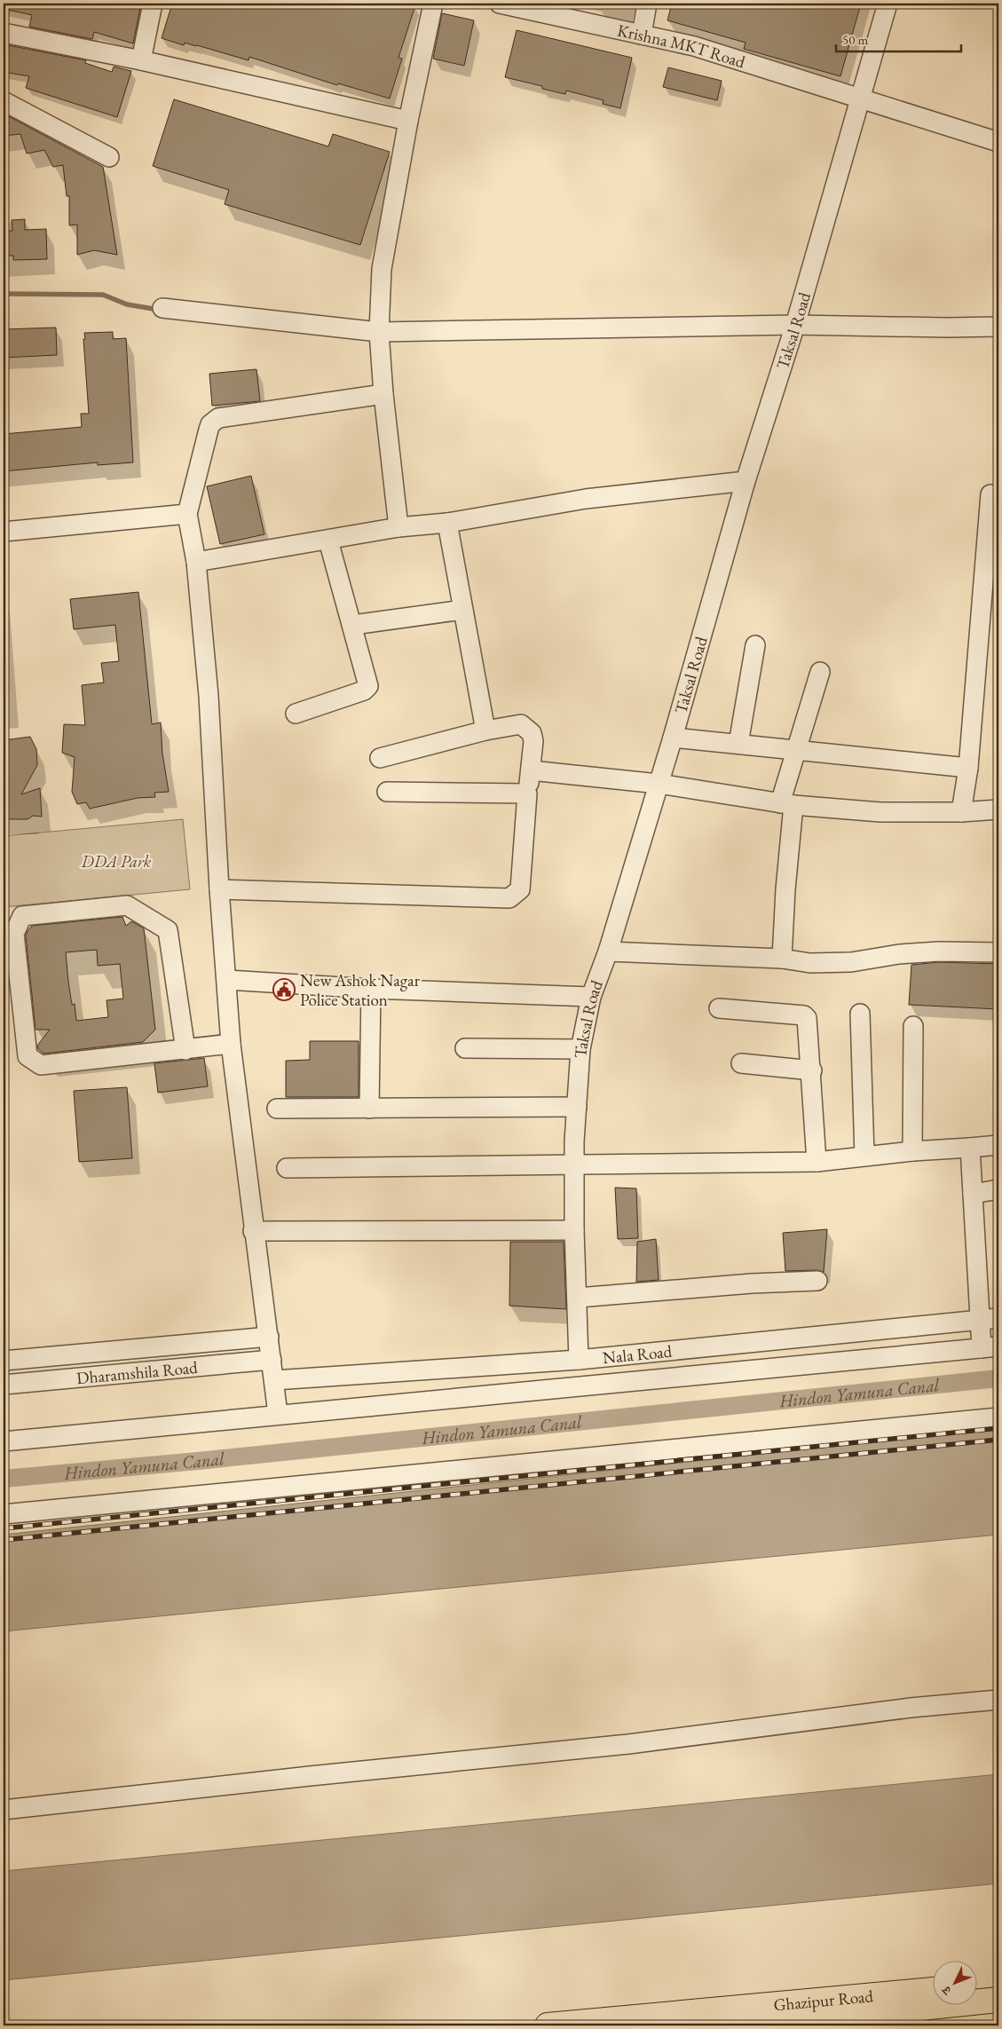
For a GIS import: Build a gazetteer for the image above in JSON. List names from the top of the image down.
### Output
{
  "streets": {
    "main road": ["Ghazipur Road"],
    "street": [
      "Krishna MKT Road",
      "Taksal Road",
      "Nala Road",
      "Dharamshila Road"
    ]
  },
  "crossings": [
    ["Krishna MKT Road", "Taksal Road"],
    ["Taksal Road", "Nala Road"]
  ],
  "water": ["Hindon Yamuna Canal"],
  "parks": ["DDA Park"],
  "places": {
    "public building": ["New Ashok Nagar Police Station"]
  },
  "scale_bar": "50 m",
  "north": "bottom left"
}
